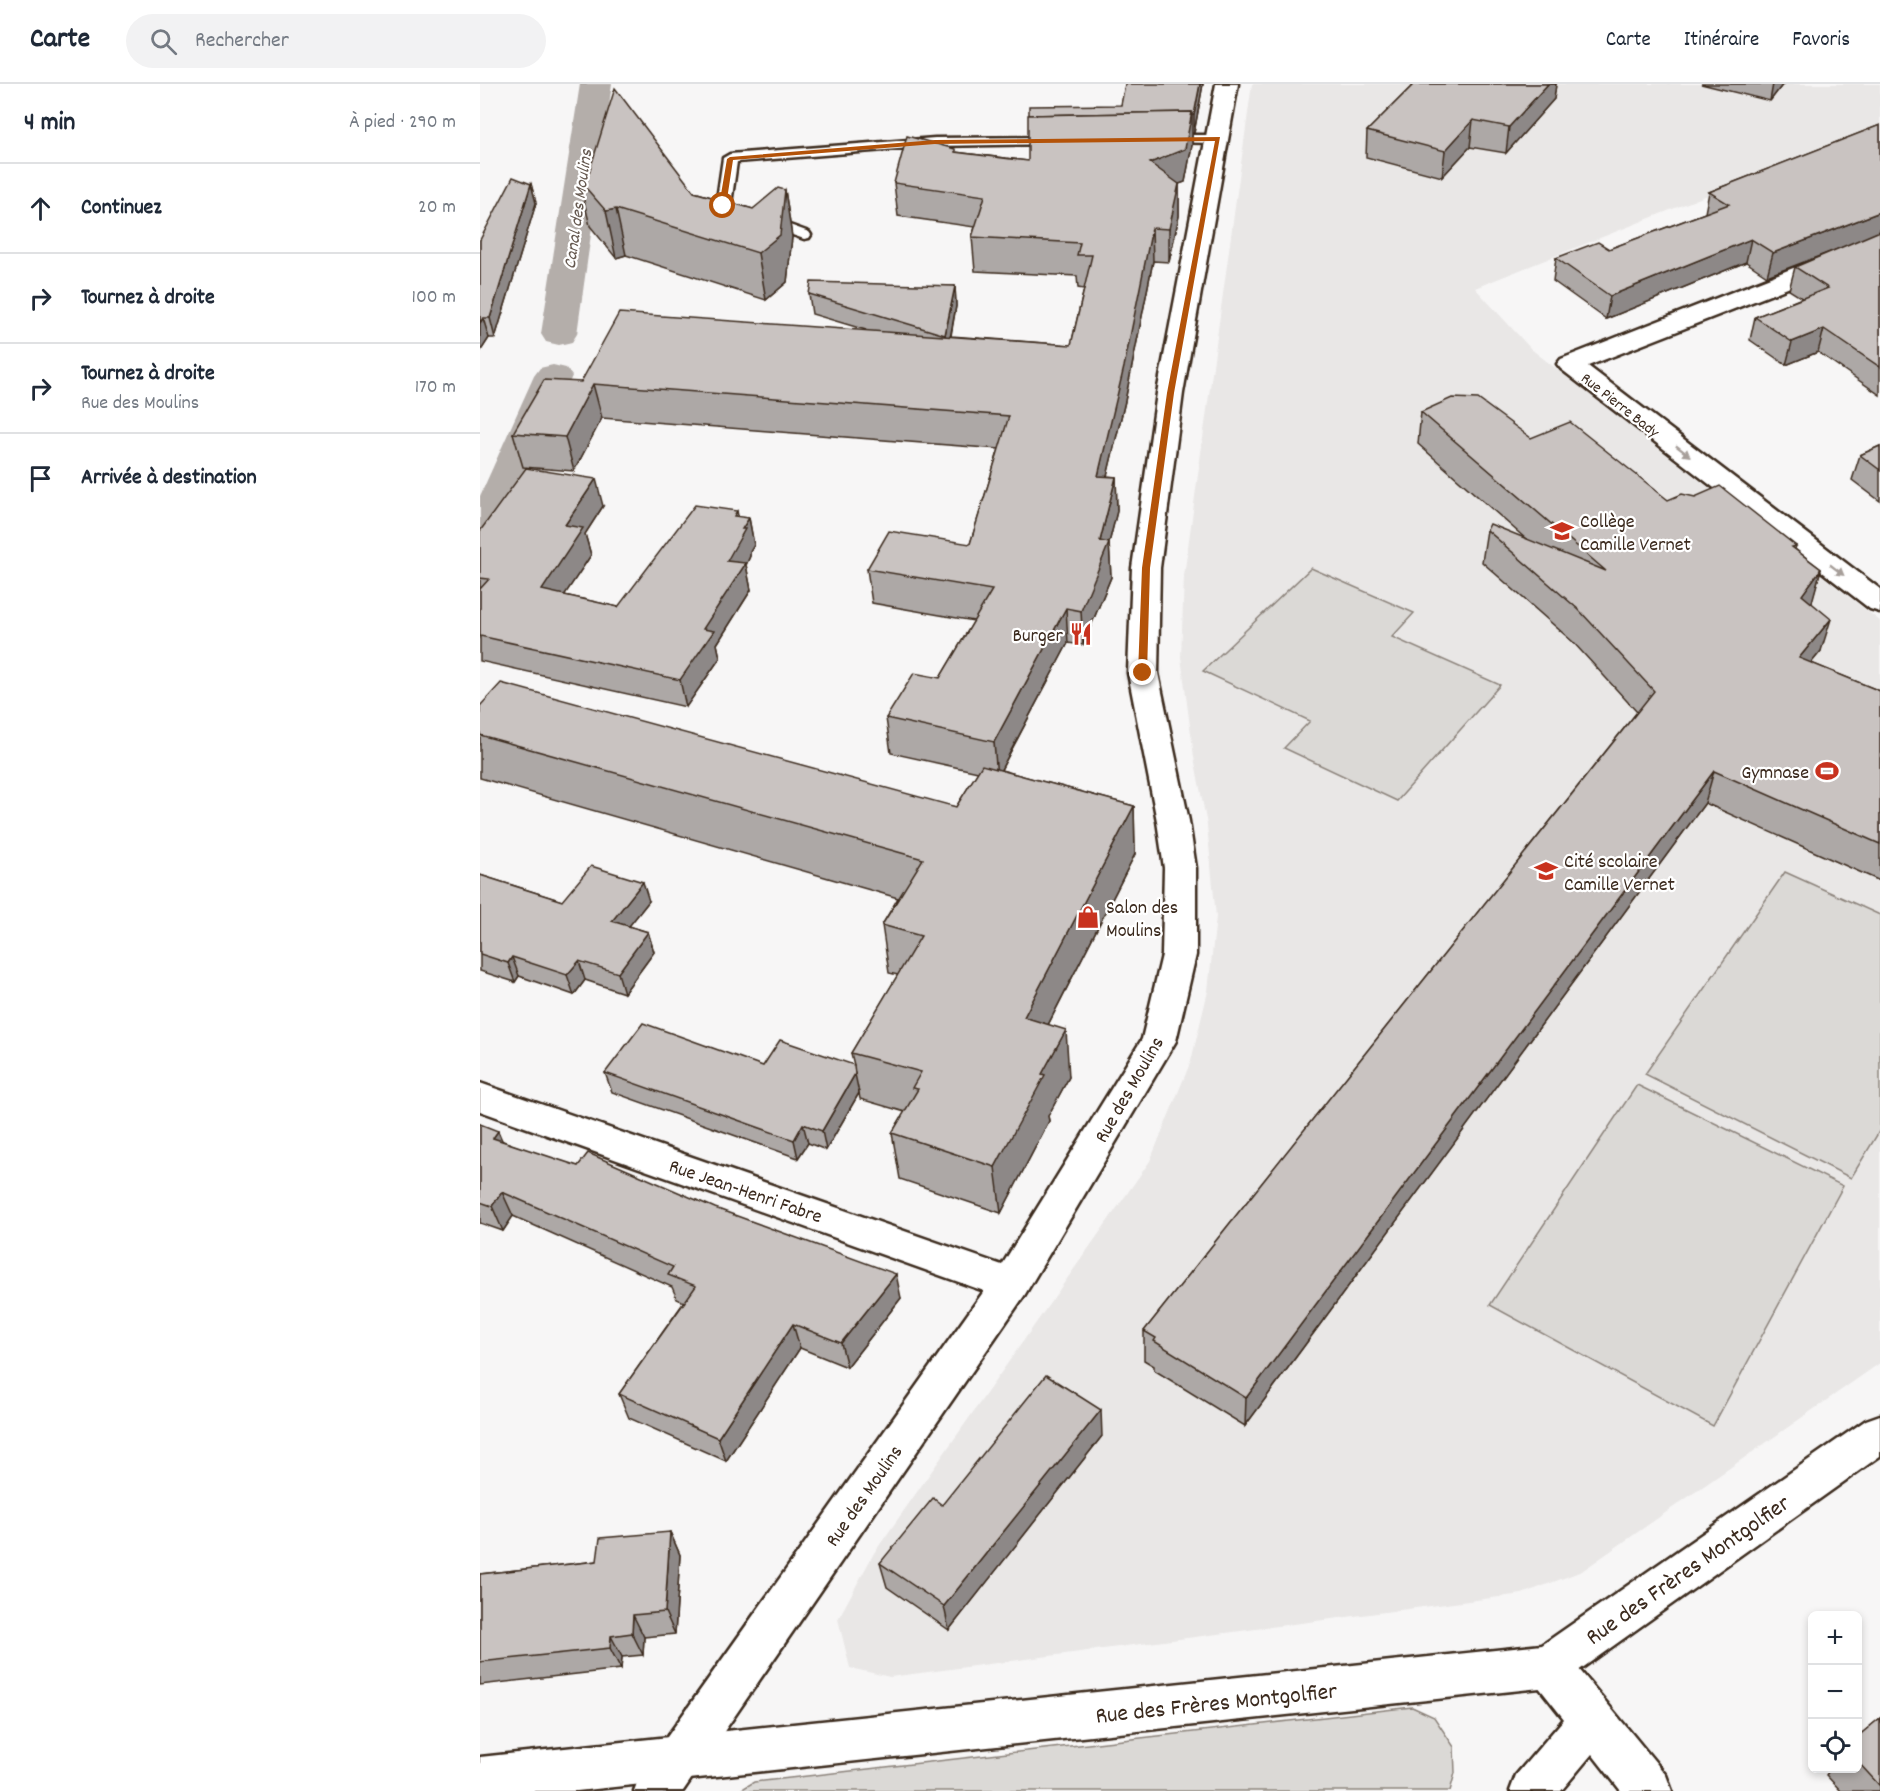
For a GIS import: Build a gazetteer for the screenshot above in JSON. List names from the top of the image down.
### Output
{
  "streets": {
    "street": [
      "Rue Pierre Bady",
      "Rue des Moulins",
      "Rue Jean-Henri Fabre",
      "Rue des Frères Montgolfier"
    ]
  },
  "crossings": [
    ["Rue des Moulins", "Rue Jean-Henri Fabre"],
    ["Rue des Moulins", "Rue des Frères Montgolfier"]
  ],
  "water": ["Canal des Moulins"],
  "places": {
    "school or university": ["Collège Camille Vernet", "Cité scolaire Camille Vernet"],
    "restaurant": ["Burger"],
    "sports": ["Gymnase"],
    "shop": ["Salon des Moulins"]
  },
  "page": {
    "header": "Carte",
    "search": "Rechercher",
    "nav": ["Carte", "Itinéraire", "Favoris"],
    "heading": ["4 min", "À pied · 290 m"],
    "list": [
      ["Continuez", "20 m"],
      ["Tournez à droite", "100 m"],
      ["Tournez à droite", "Rue des Moulins", "170 m"],
      "Arrivée à destination"
    ],
    "map_buttons": ["+", "−"]
  }
}
